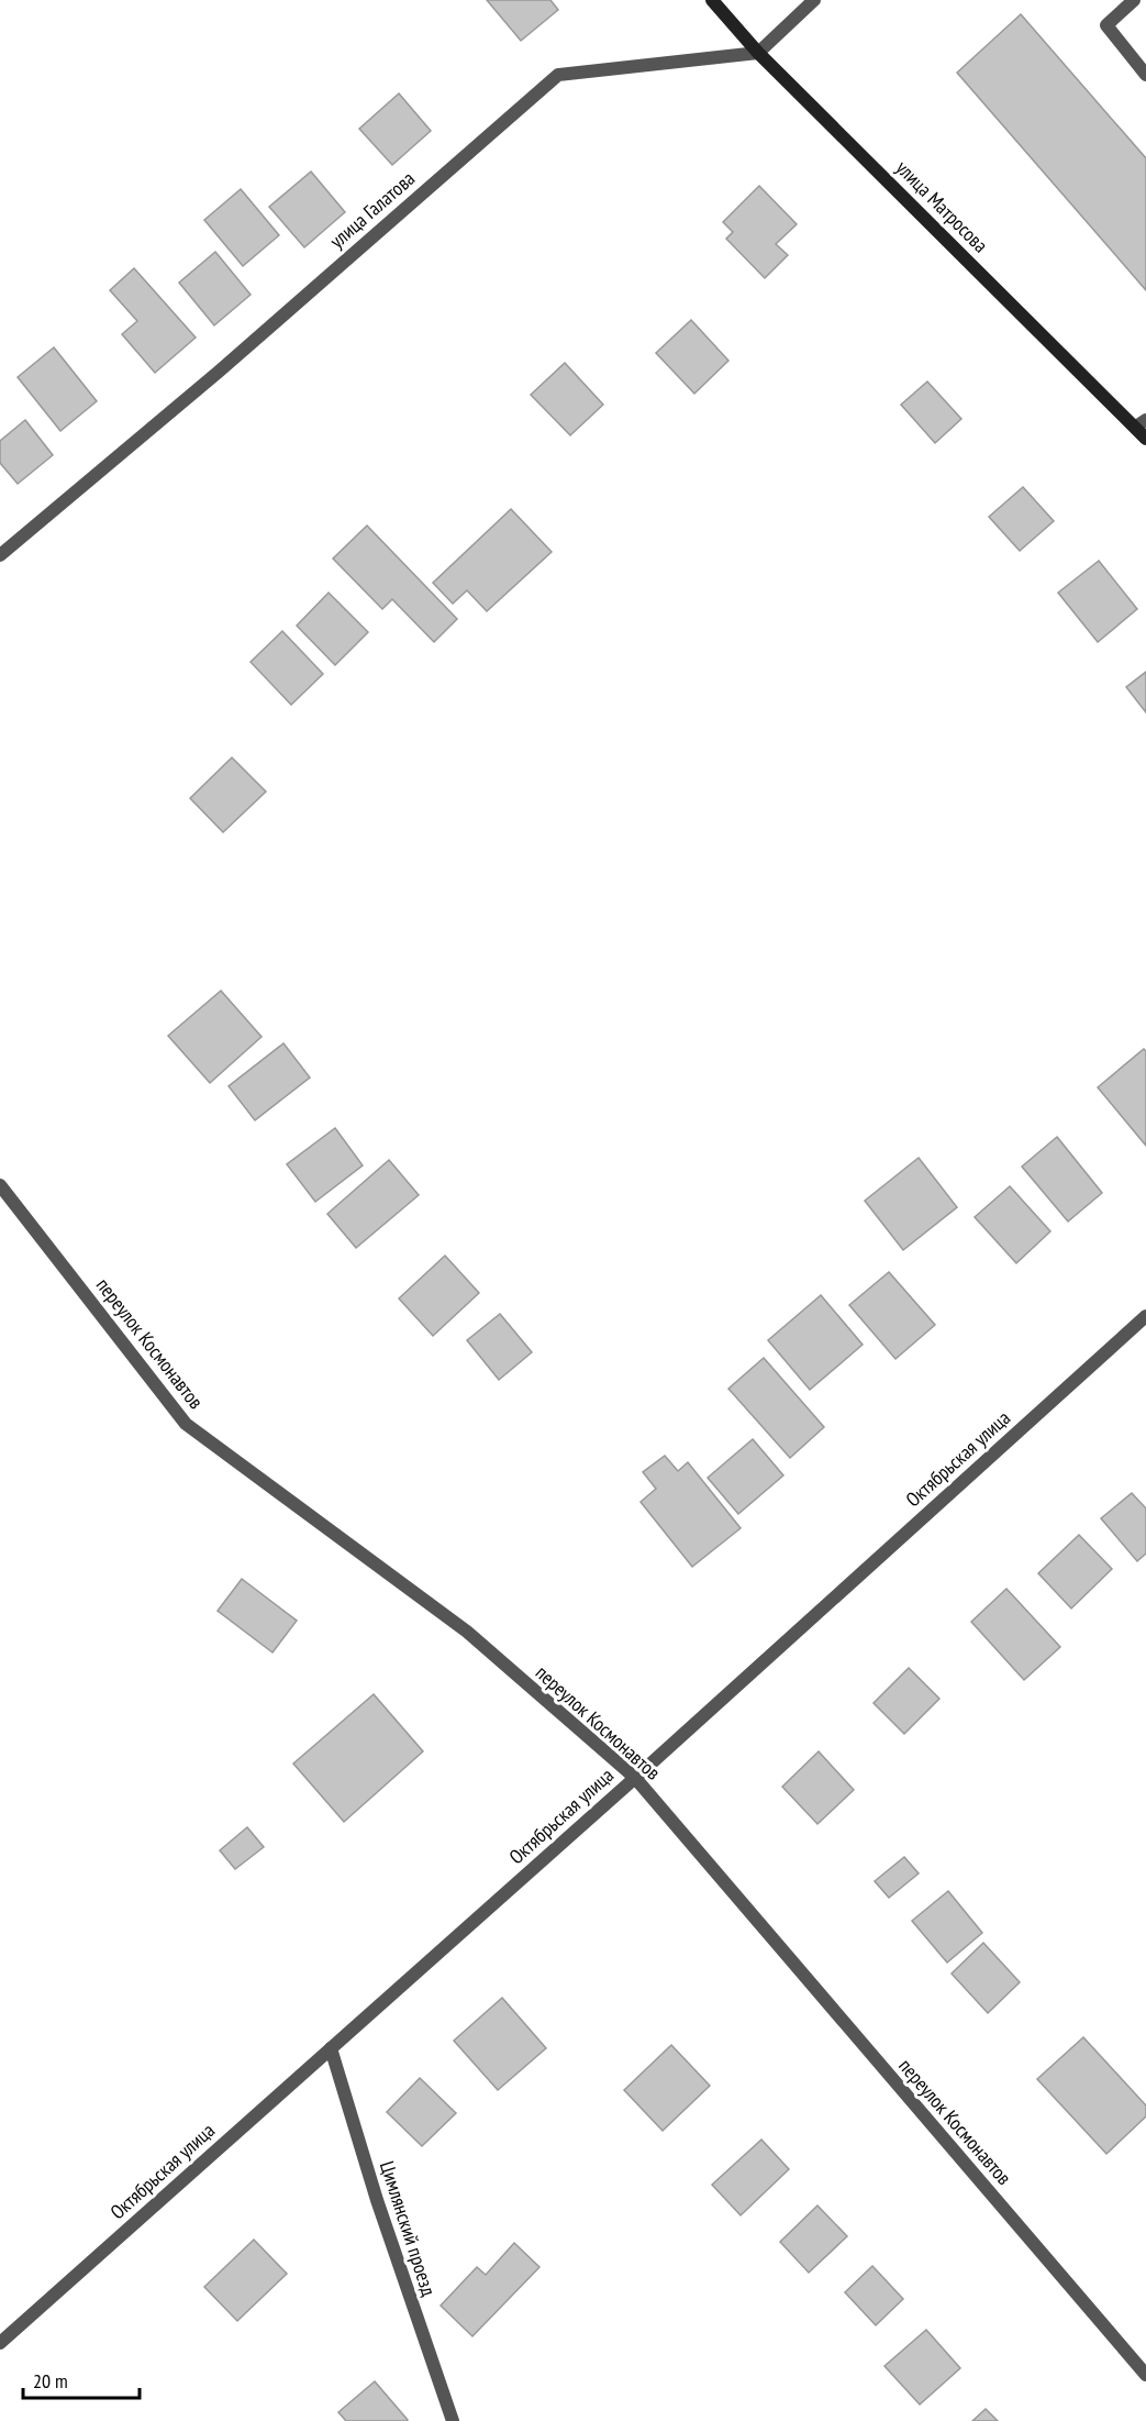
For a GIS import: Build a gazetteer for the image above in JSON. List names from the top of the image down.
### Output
{
  "streets": {
    "street": [
      "улица Матросова",
      "улица Галатова",
      "переулок Космонавтов",
      "Октябрьская улица",
      "Цимлянский проезд"
    ]
  },
  "crossings": [
    ["улица Матросова", "улица Галатова"],
    ["переулок Космонавтов", "Октябрьская улица"],
    ["Октябрьская улица", "Цимлянский проезд"]
  ],
  "scale_bar": "20 m"
}
